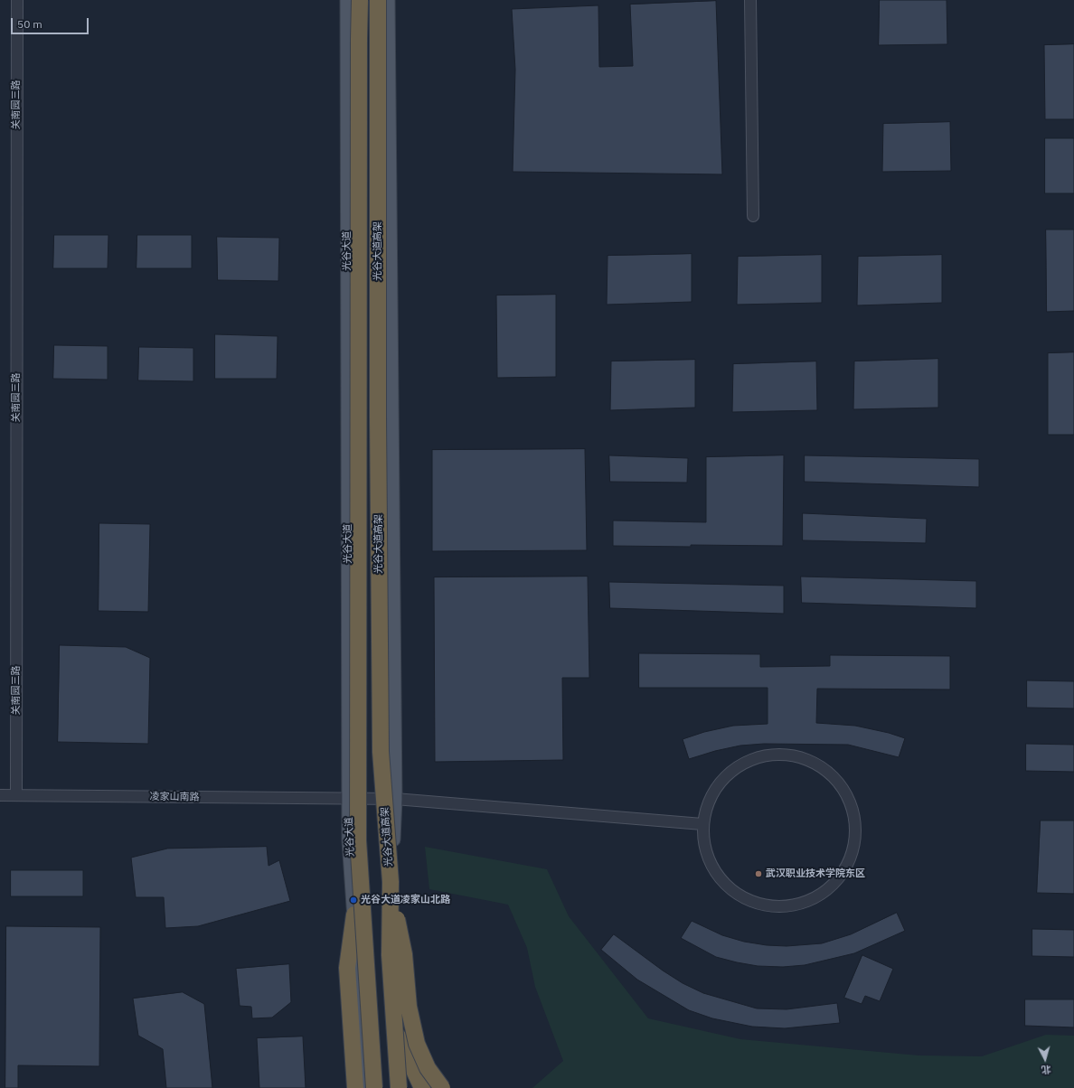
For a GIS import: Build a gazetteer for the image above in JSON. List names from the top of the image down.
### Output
{
  "streets": {
    "highway": ["光谷大道高架"],
    "main road": ["光谷大道"],
    "street": ["关南园三路", "凌家山南路"]
  },
  "crossings": [
    ["关南园三路", "凌家山南路"],
    ["光谷大道", "凌家山南路"]
  ],
  "places": ["武汉职业技术学院东区", "光谷大道凌家山北路"],
  "scale_bar": "50 m",
  "north": "bottom"
}
